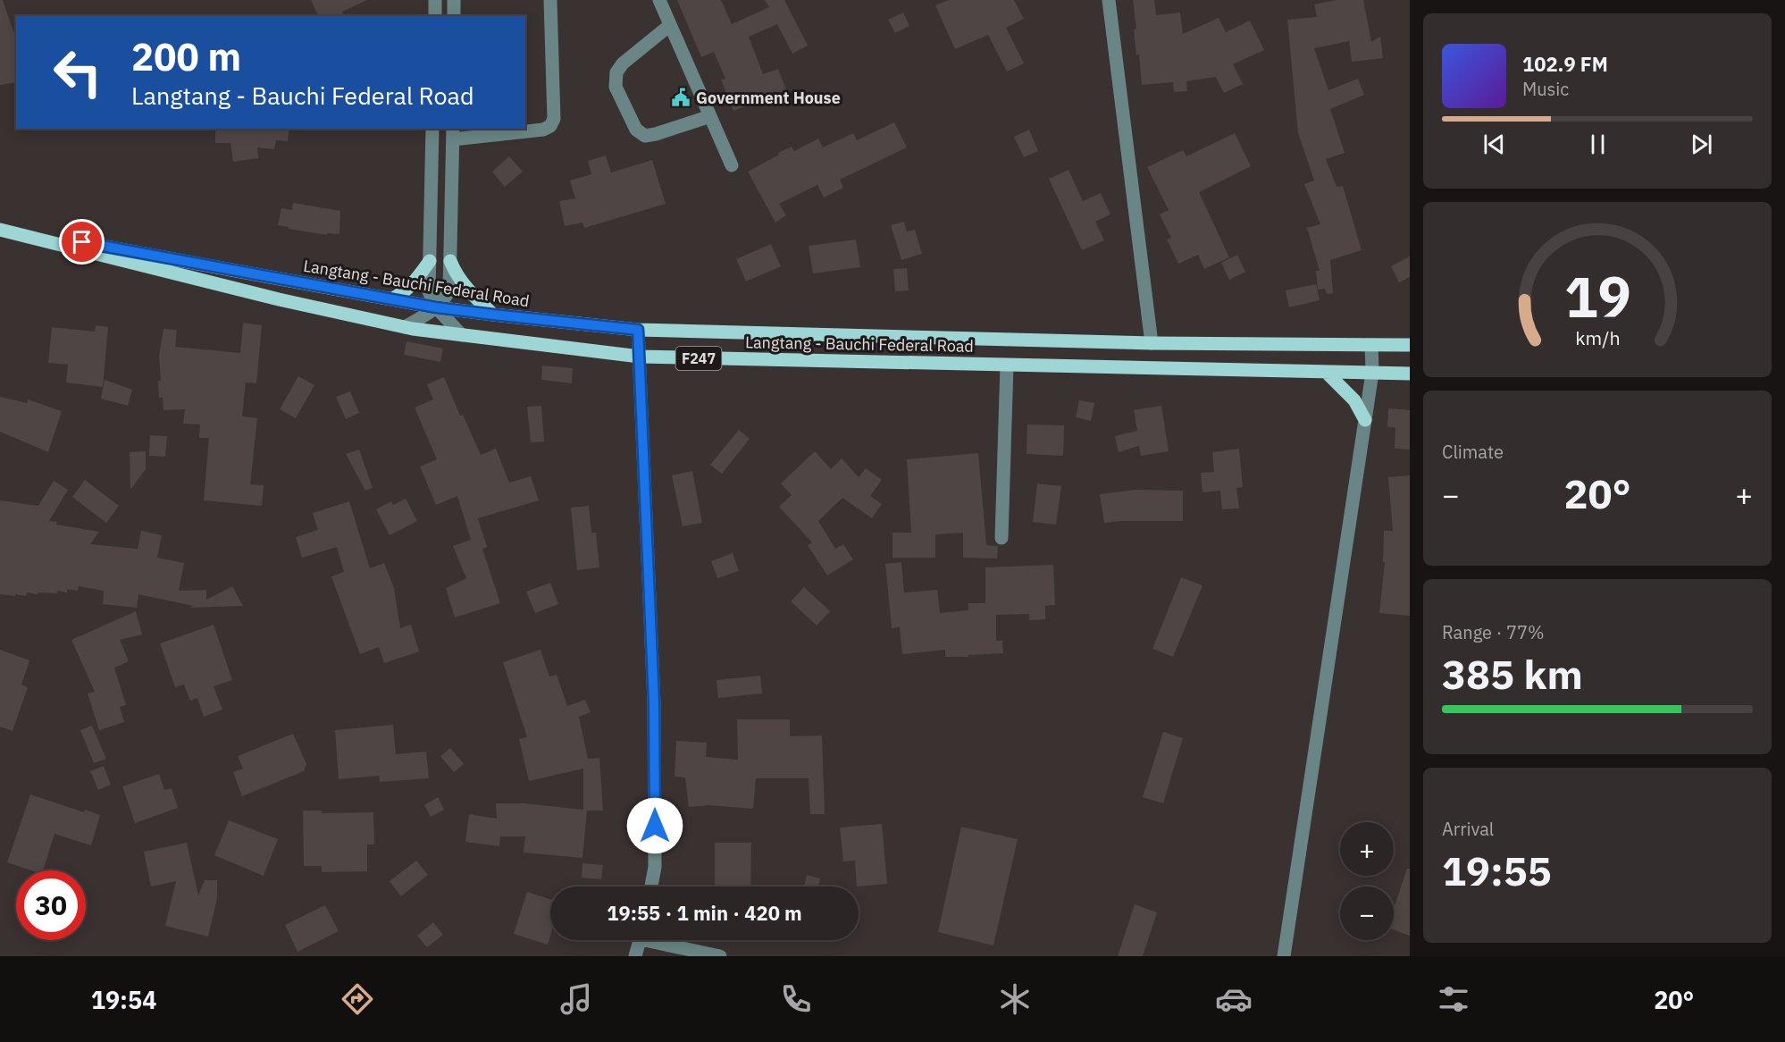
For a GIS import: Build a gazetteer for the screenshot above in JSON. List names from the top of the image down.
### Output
{
  "streets": {
    "main road": ["Langtang - Bauchi Federal Road", "F247"]
  },
  "places": {
    "public building": ["Government House"]
  },
  "page": {
    "turn": ["200 m", "Langtang - Bauchi Federal Road"],
    "song": ["102.9 FM", "Music"],
    "tile": [
      "Climate",
      ["Range · 77%", "385 km"],
      ["Arrival", "19:55"]
    ],
    "heat": ["−", "20°", "+"],
    "map_buttons": ["+", "−"],
    "limit": "30",
    "trip": "19:55 · 1 min · 420 m",
    "tabs": ["19:54", "20°"],
    "gauge": ["19", "km/h"]
  }
}
